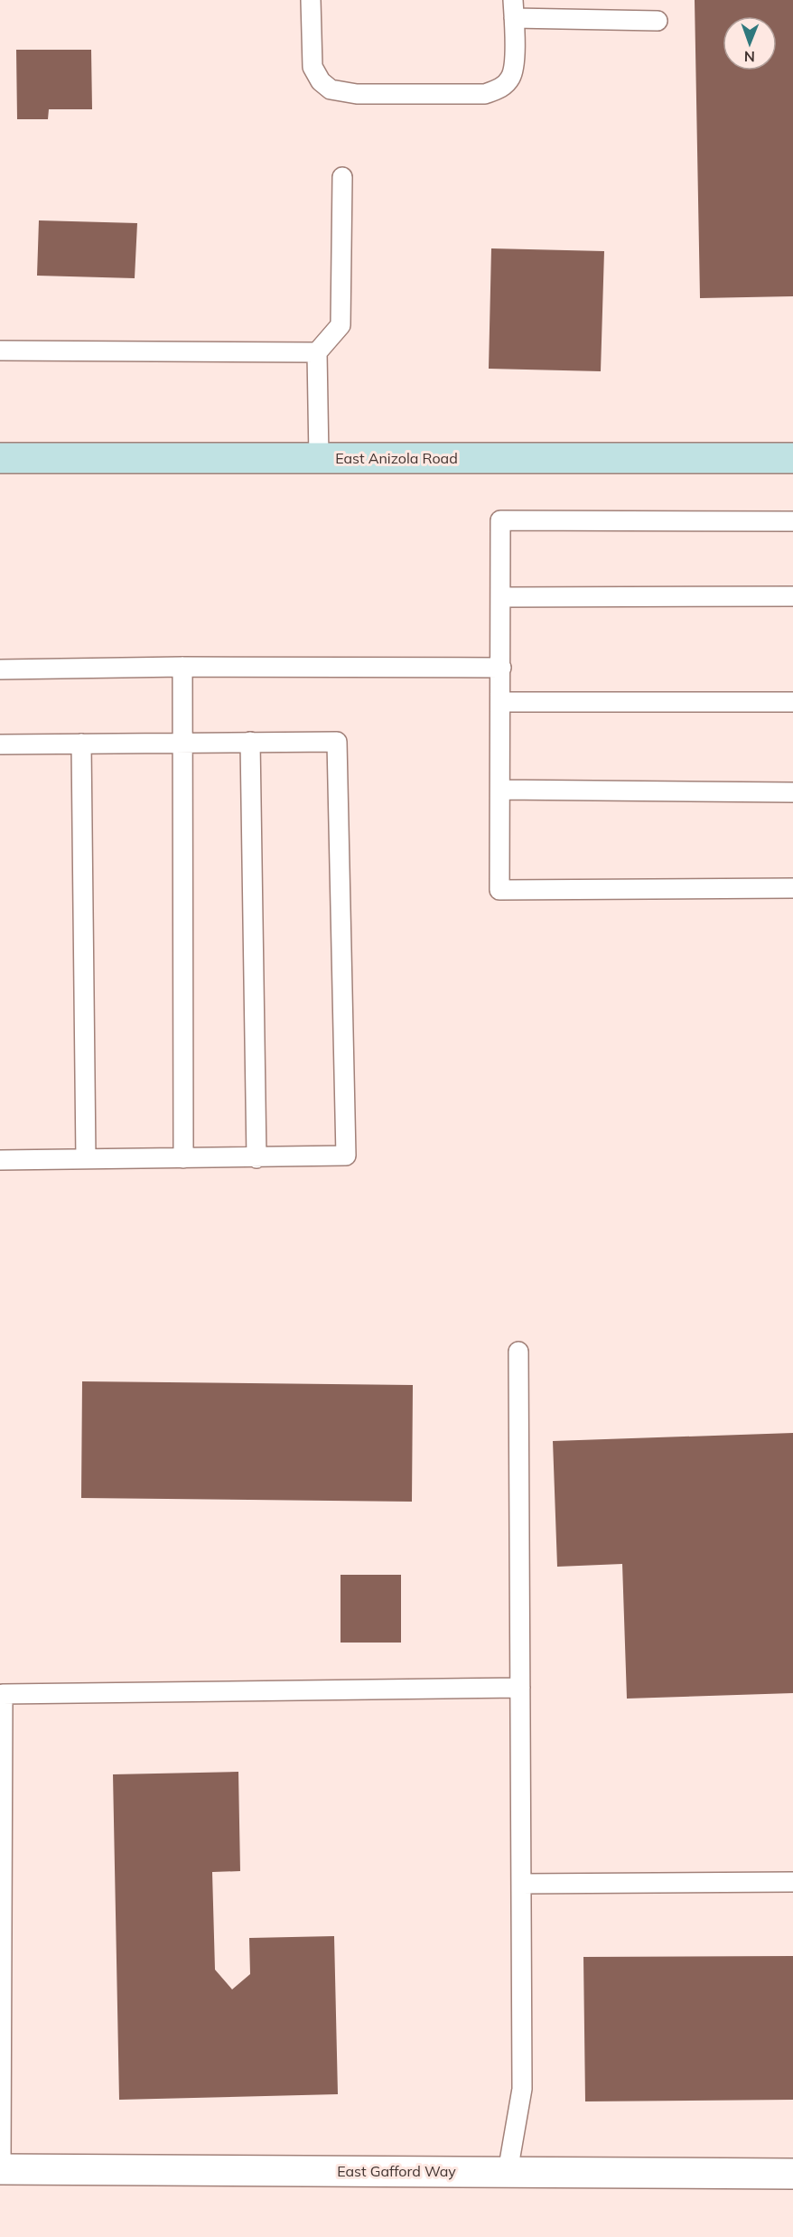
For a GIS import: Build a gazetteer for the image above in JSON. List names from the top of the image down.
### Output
{
  "streets": {
    "street": ["East Anizola Road", "East Gafford Way"]
  },
  "north": "bottom"
}
